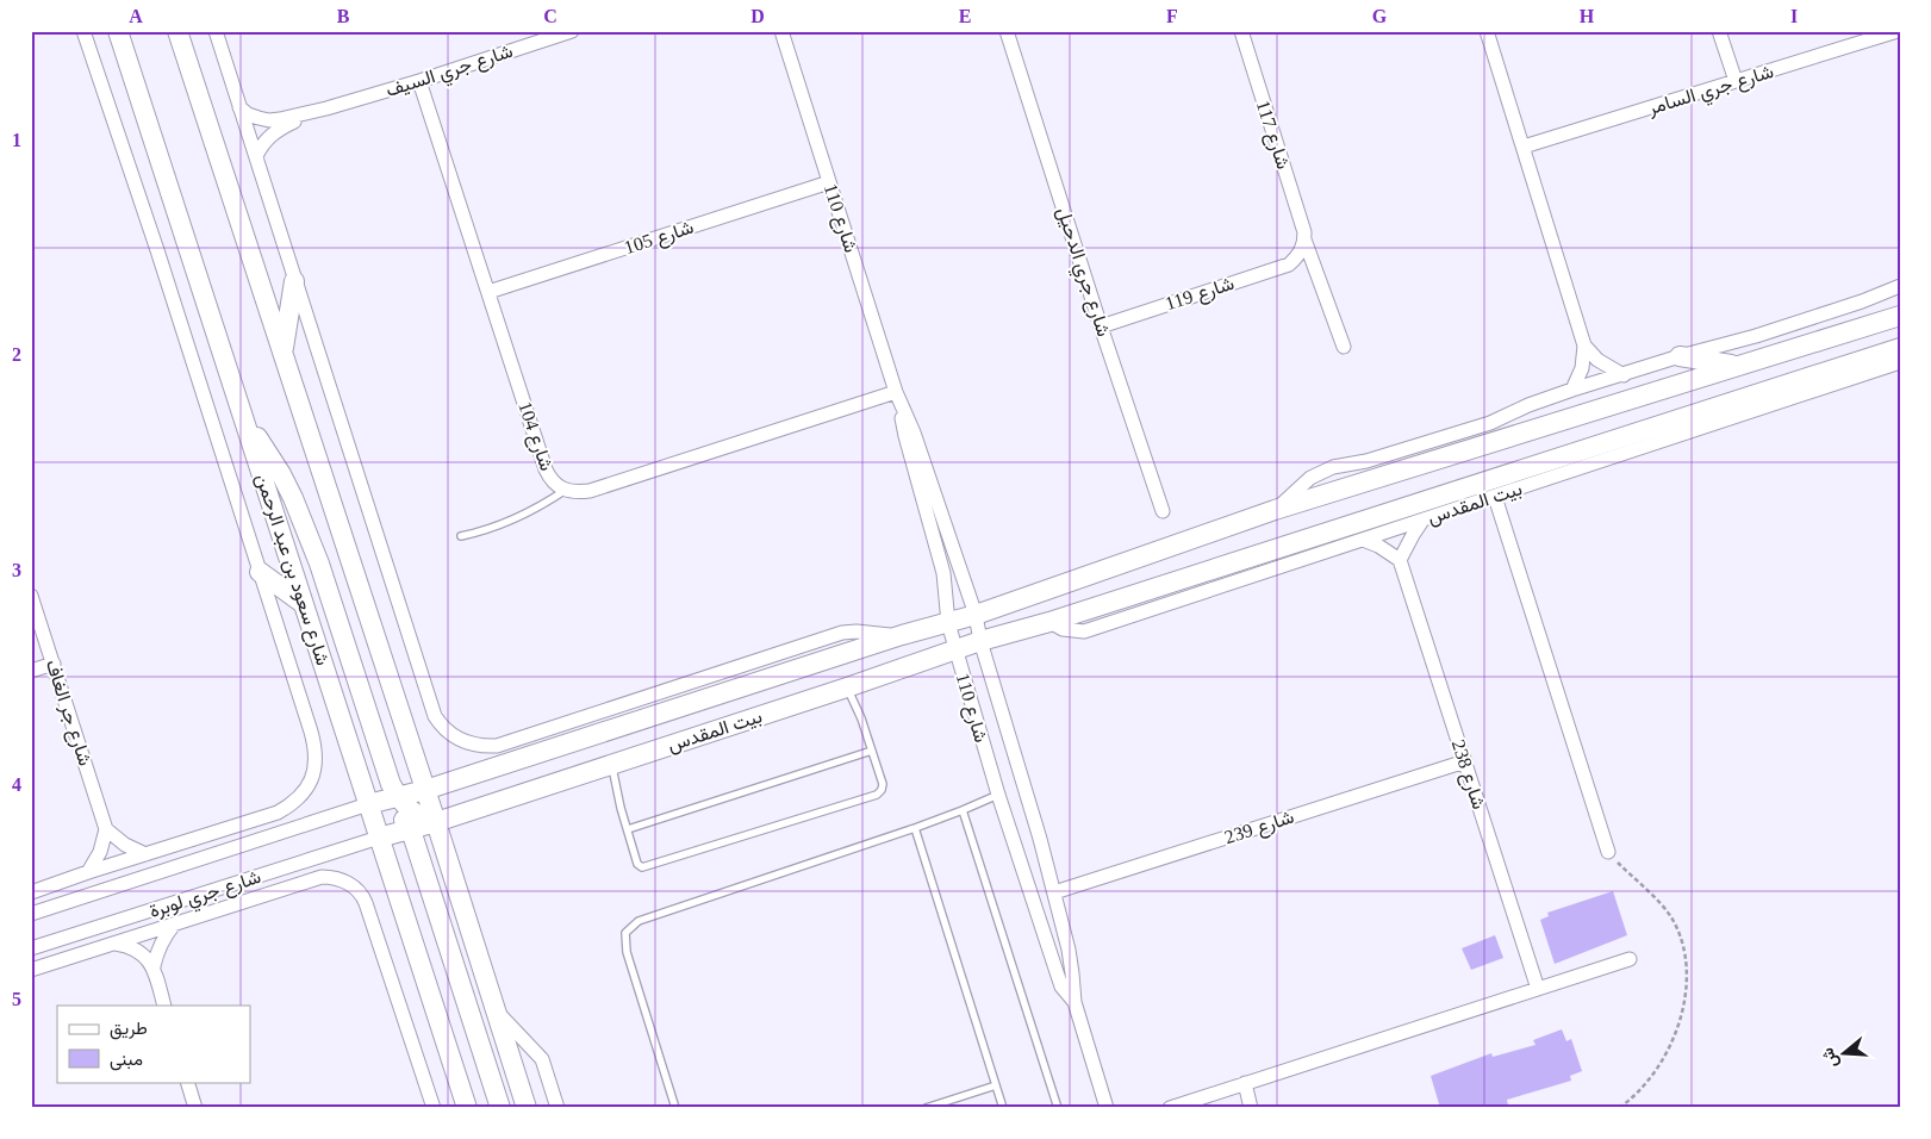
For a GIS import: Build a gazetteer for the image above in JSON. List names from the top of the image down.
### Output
{
  "streets": {
    "street": [
      "شارع جري السيف",
      "شارع جري السامر",
      "شارع 117",
      "شارع 110",
      "شارع 105",
      "شارع جري الدحيل",
      "شارع 119",
      "شارع 104",
      "بيت المقدس",
      "شارع سعود بن عبد الرحمن",
      "شارع جر الغاف",
      "شارع 238",
      "شارع 239",
      "شارع جري لوبرة"
    ]
  },
  "crossings": [
    ["شارع جري السيف", "شارع 104"],
    ["شارع 117", "شارع 119"],
    ["شارع 110", "شارع 105"],
    ["شارع 110", "شارع 104"],
    ["شارع 110", "بيت المقدس"],
    ["شارع 110", "شارع 239"],
    ["شارع 105", "شارع 104"],
    ["شارع جري الدحيل", "شارع 119"],
    ["بيت المقدس", "شارع سعود بن عبد الرحمن"],
    ["بيت المقدس", "شارع جري لوبرة"],
    ["شارع سعود بن عبد الرحمن", "شارع جري لوبرة"],
    ["شارع 238", "شارع 239"]
  ],
  "legend": ["طريق", "مبنى"],
  "north": "left",
  "grid": {
    "columns": [
      "A",
      "B",
      "C",
      "D",
      "E",
      "F",
      "G",
      "H",
      "I"
    ],
    "rows": [
      "1",
      "2",
      "3",
      "4",
      "5"
    ]
  }
}
